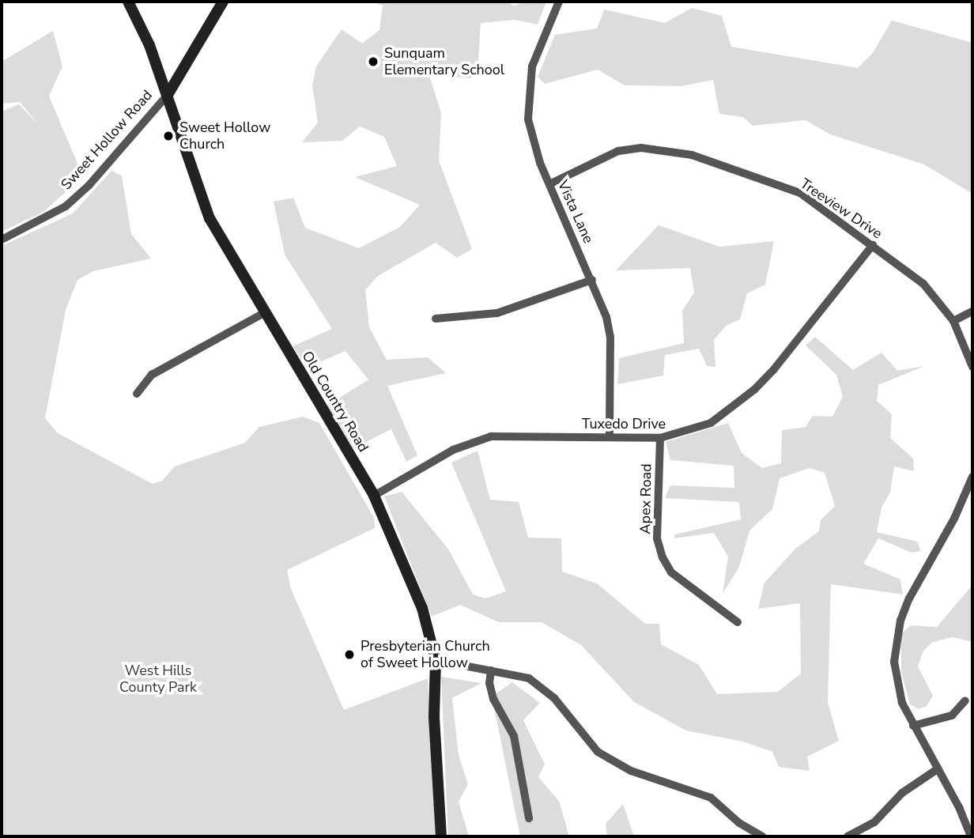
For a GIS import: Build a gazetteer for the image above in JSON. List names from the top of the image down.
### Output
{
  "streets": {
    "main road": ["Sweet Hollow Road", "Old Country Road"],
    "street": [
      "Treeview Drive",
      "Vista Lane",
      "Tuxedo Drive",
      "Apex Road"
    ]
  },
  "crossings": [
    ["Sweet Hollow Road", "Old Country Road"],
    ["Treeview Drive", "Vista Lane"],
    ["Treeview Drive", "Tuxedo Drive"],
    ["Vista Lane", "Tuxedo Drive"],
    ["Old Country Road", "Tuxedo Drive"],
    ["Tuxedo Drive", "Apex Road"]
  ],
  "parks": ["West Hills County Park"],
  "places": ["Sunquam Elementary School", "Sweet Hollow Church", "Presbyterian Church of Sweet Hollow"]
}
